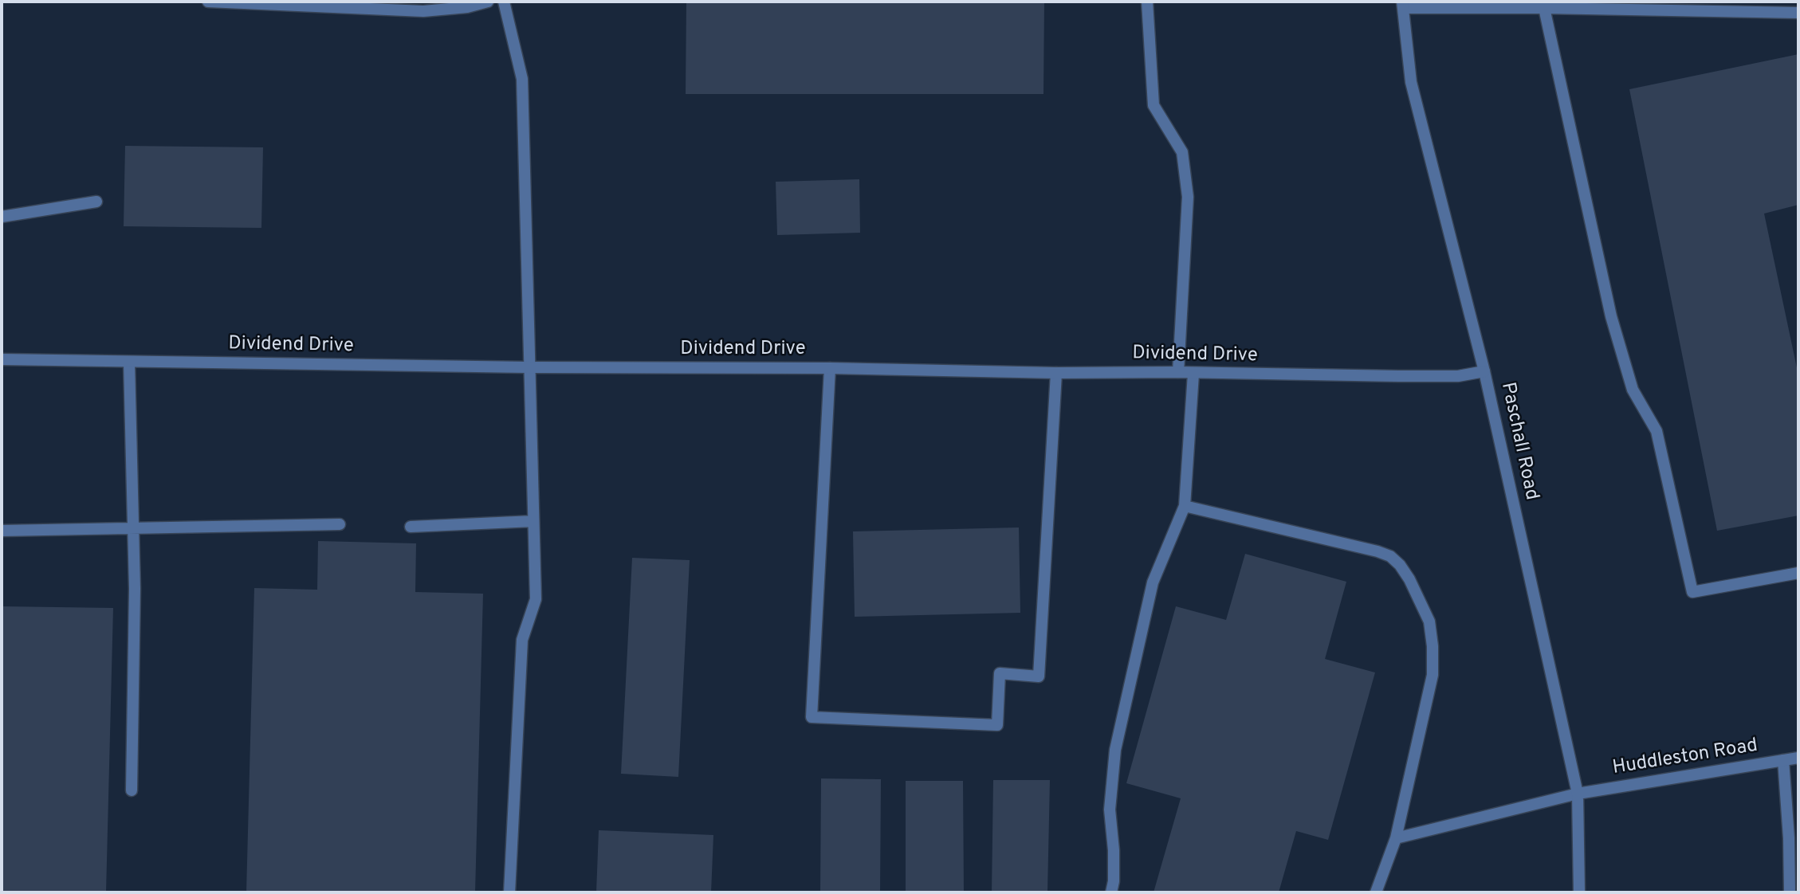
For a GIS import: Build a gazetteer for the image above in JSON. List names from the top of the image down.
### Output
{
  "streets": {
    "street": ["Dividend Drive", "Paschall Road", "Huddleston Road"]
  },
  "crossings": [
    ["Dividend Drive", "Paschall Road"],
    ["Paschall Road", "Huddleston Road"]
  ]
}
